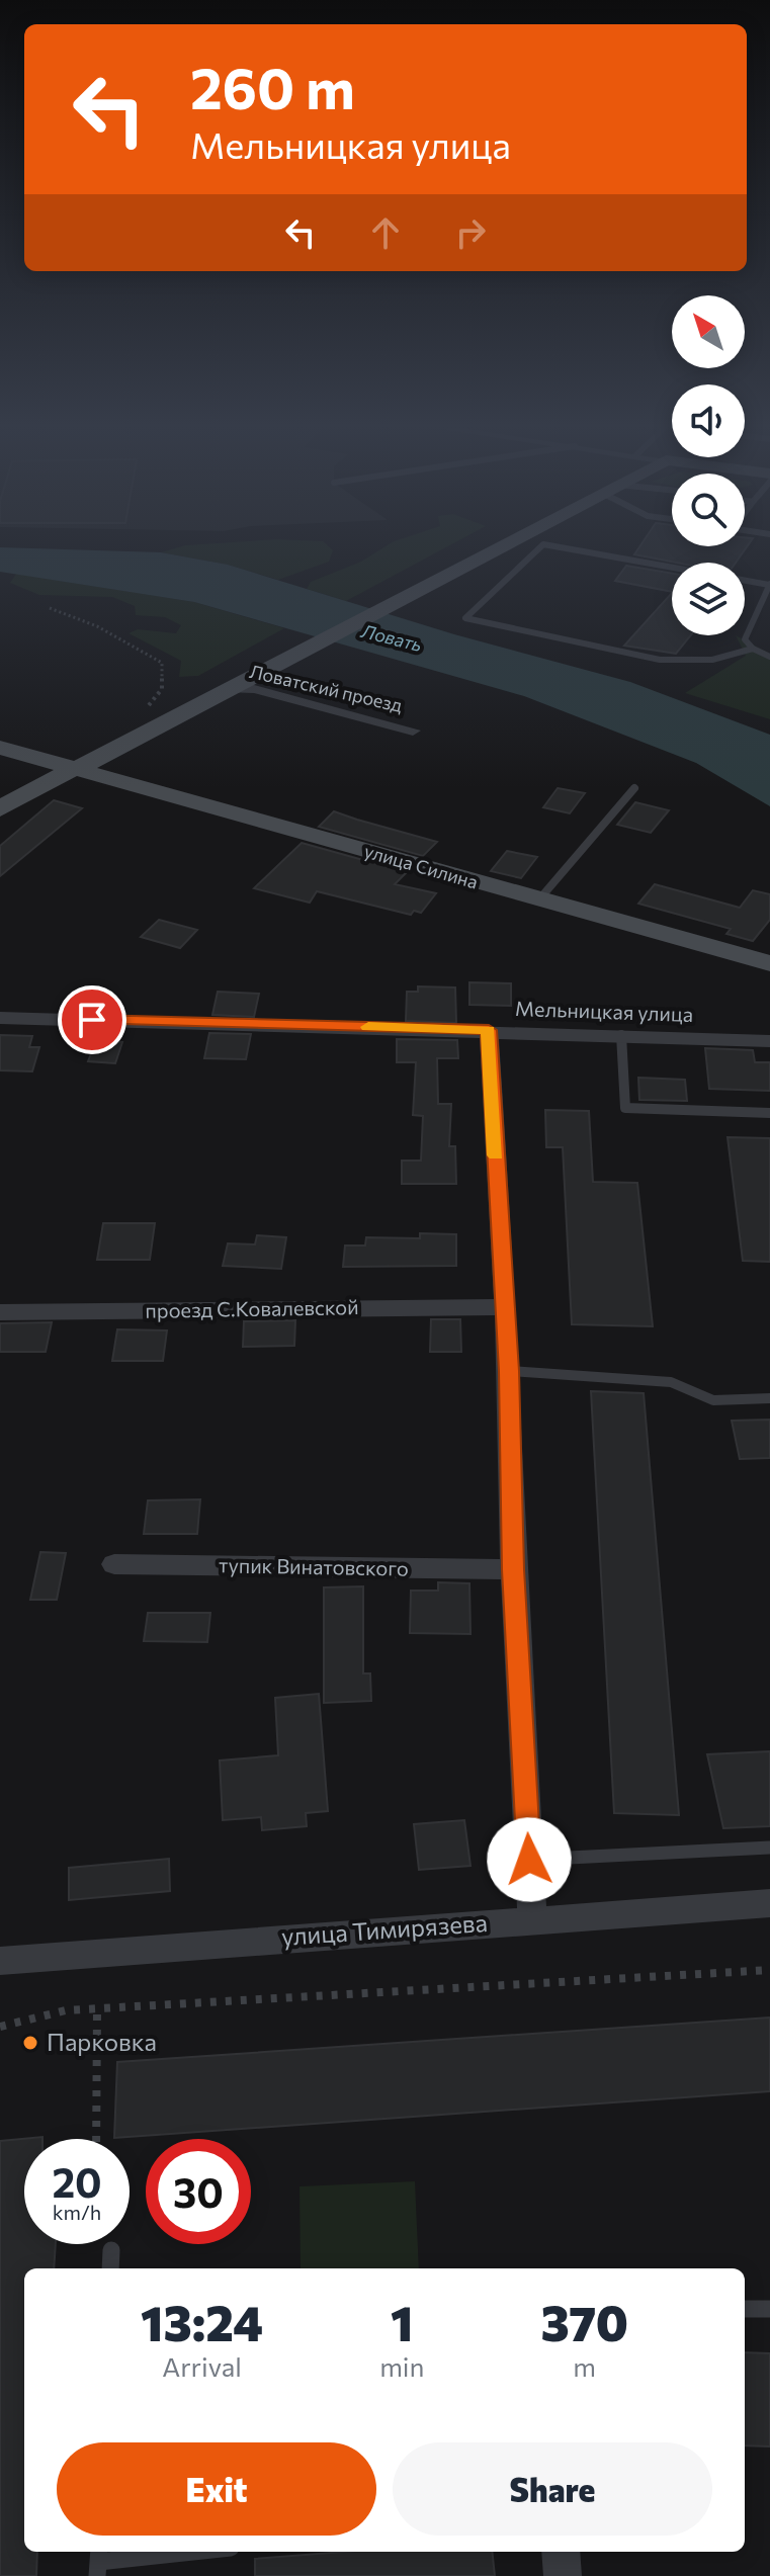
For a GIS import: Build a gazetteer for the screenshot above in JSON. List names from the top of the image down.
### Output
{
  "streets": {
    "main road": ["улица Силина"],
    "street": [
      "Ловатский проезд",
      "Мельницкая улица",
      "проезд С.Ковалевской",
      "тупик Винатовского",
      "улица Тимирязева"
    ]
  },
  "water": ["Ловать"],
  "places": ["Парковка"],
  "north": "top left",
  "page": {
    "turn": ["260 m", "Мельницкая улица"],
    "speed": "20 km/h",
    "limit": "30",
    "eta": [
      "13:24",
      "Arrival",
      "1",
      "min",
      "370",
      "m"
    ],
    "buttons": ["Exit", "Share"]
  }
}
